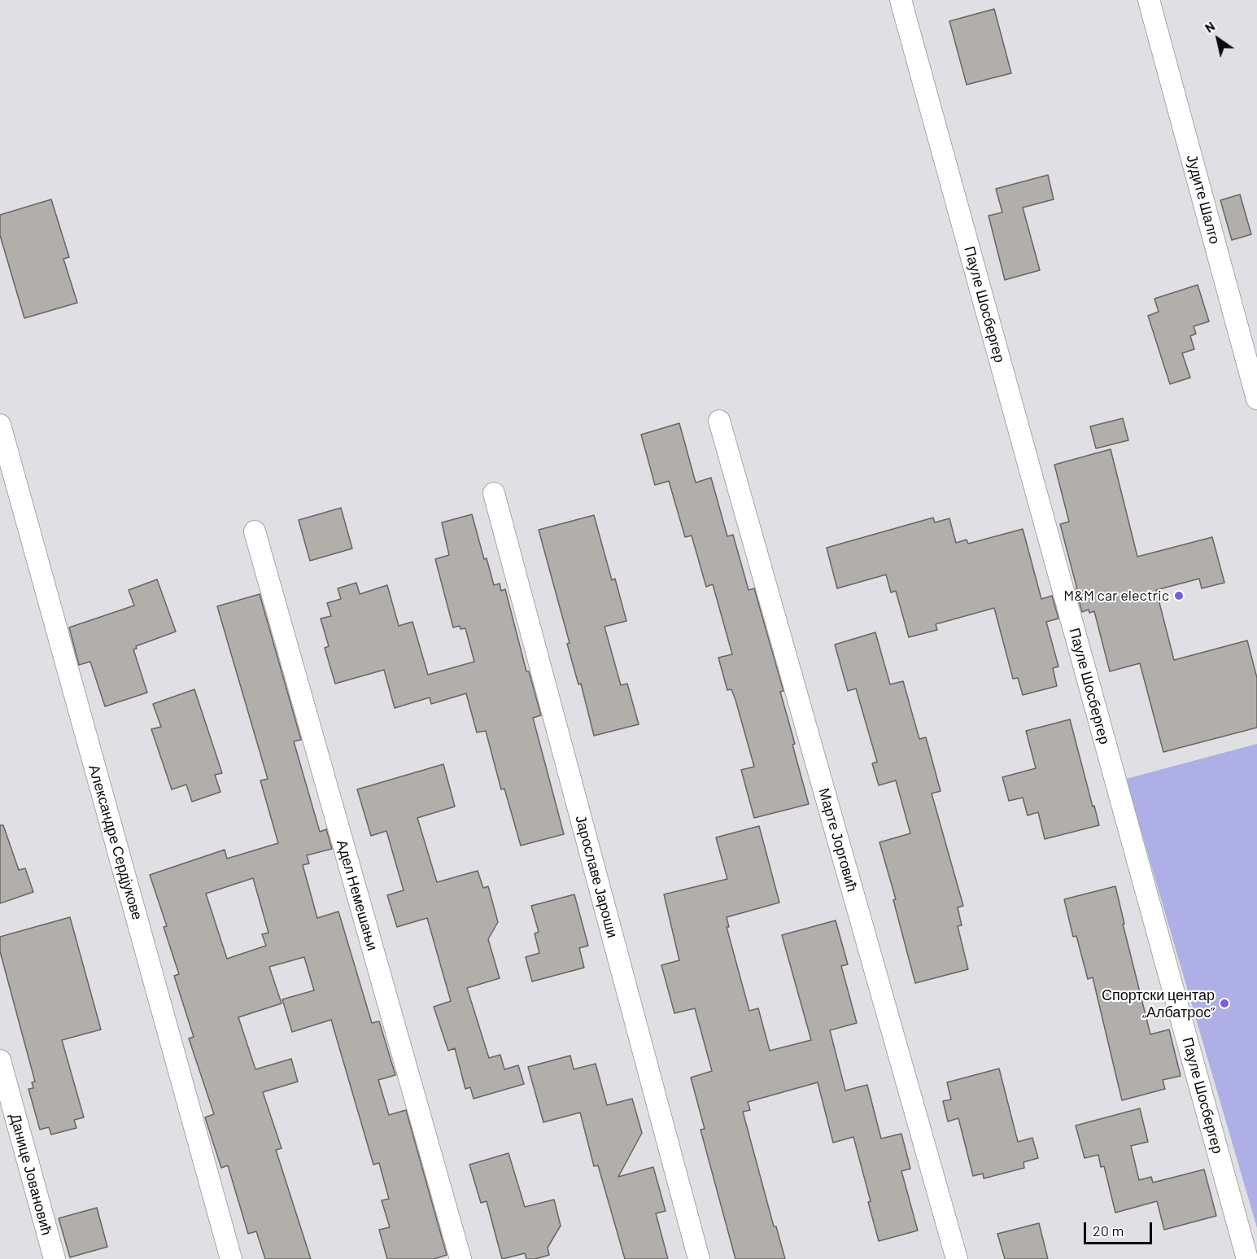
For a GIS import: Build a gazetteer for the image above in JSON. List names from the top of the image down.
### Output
{
  "streets": {
    "street": [
      "Јудите Шалго",
      "Пауле Шосбергер",
      "Марте Јорговић",
      "Александре Сердјукове",
      "Јарославе Јароши",
      "Адел Немешањи",
      "Данице Јовановић"
    ]
  },
  "places": ["M&M car electric", "Спортски центар „Албатрос”"],
  "scale_bar": "20 m",
  "north": "top left"
}
